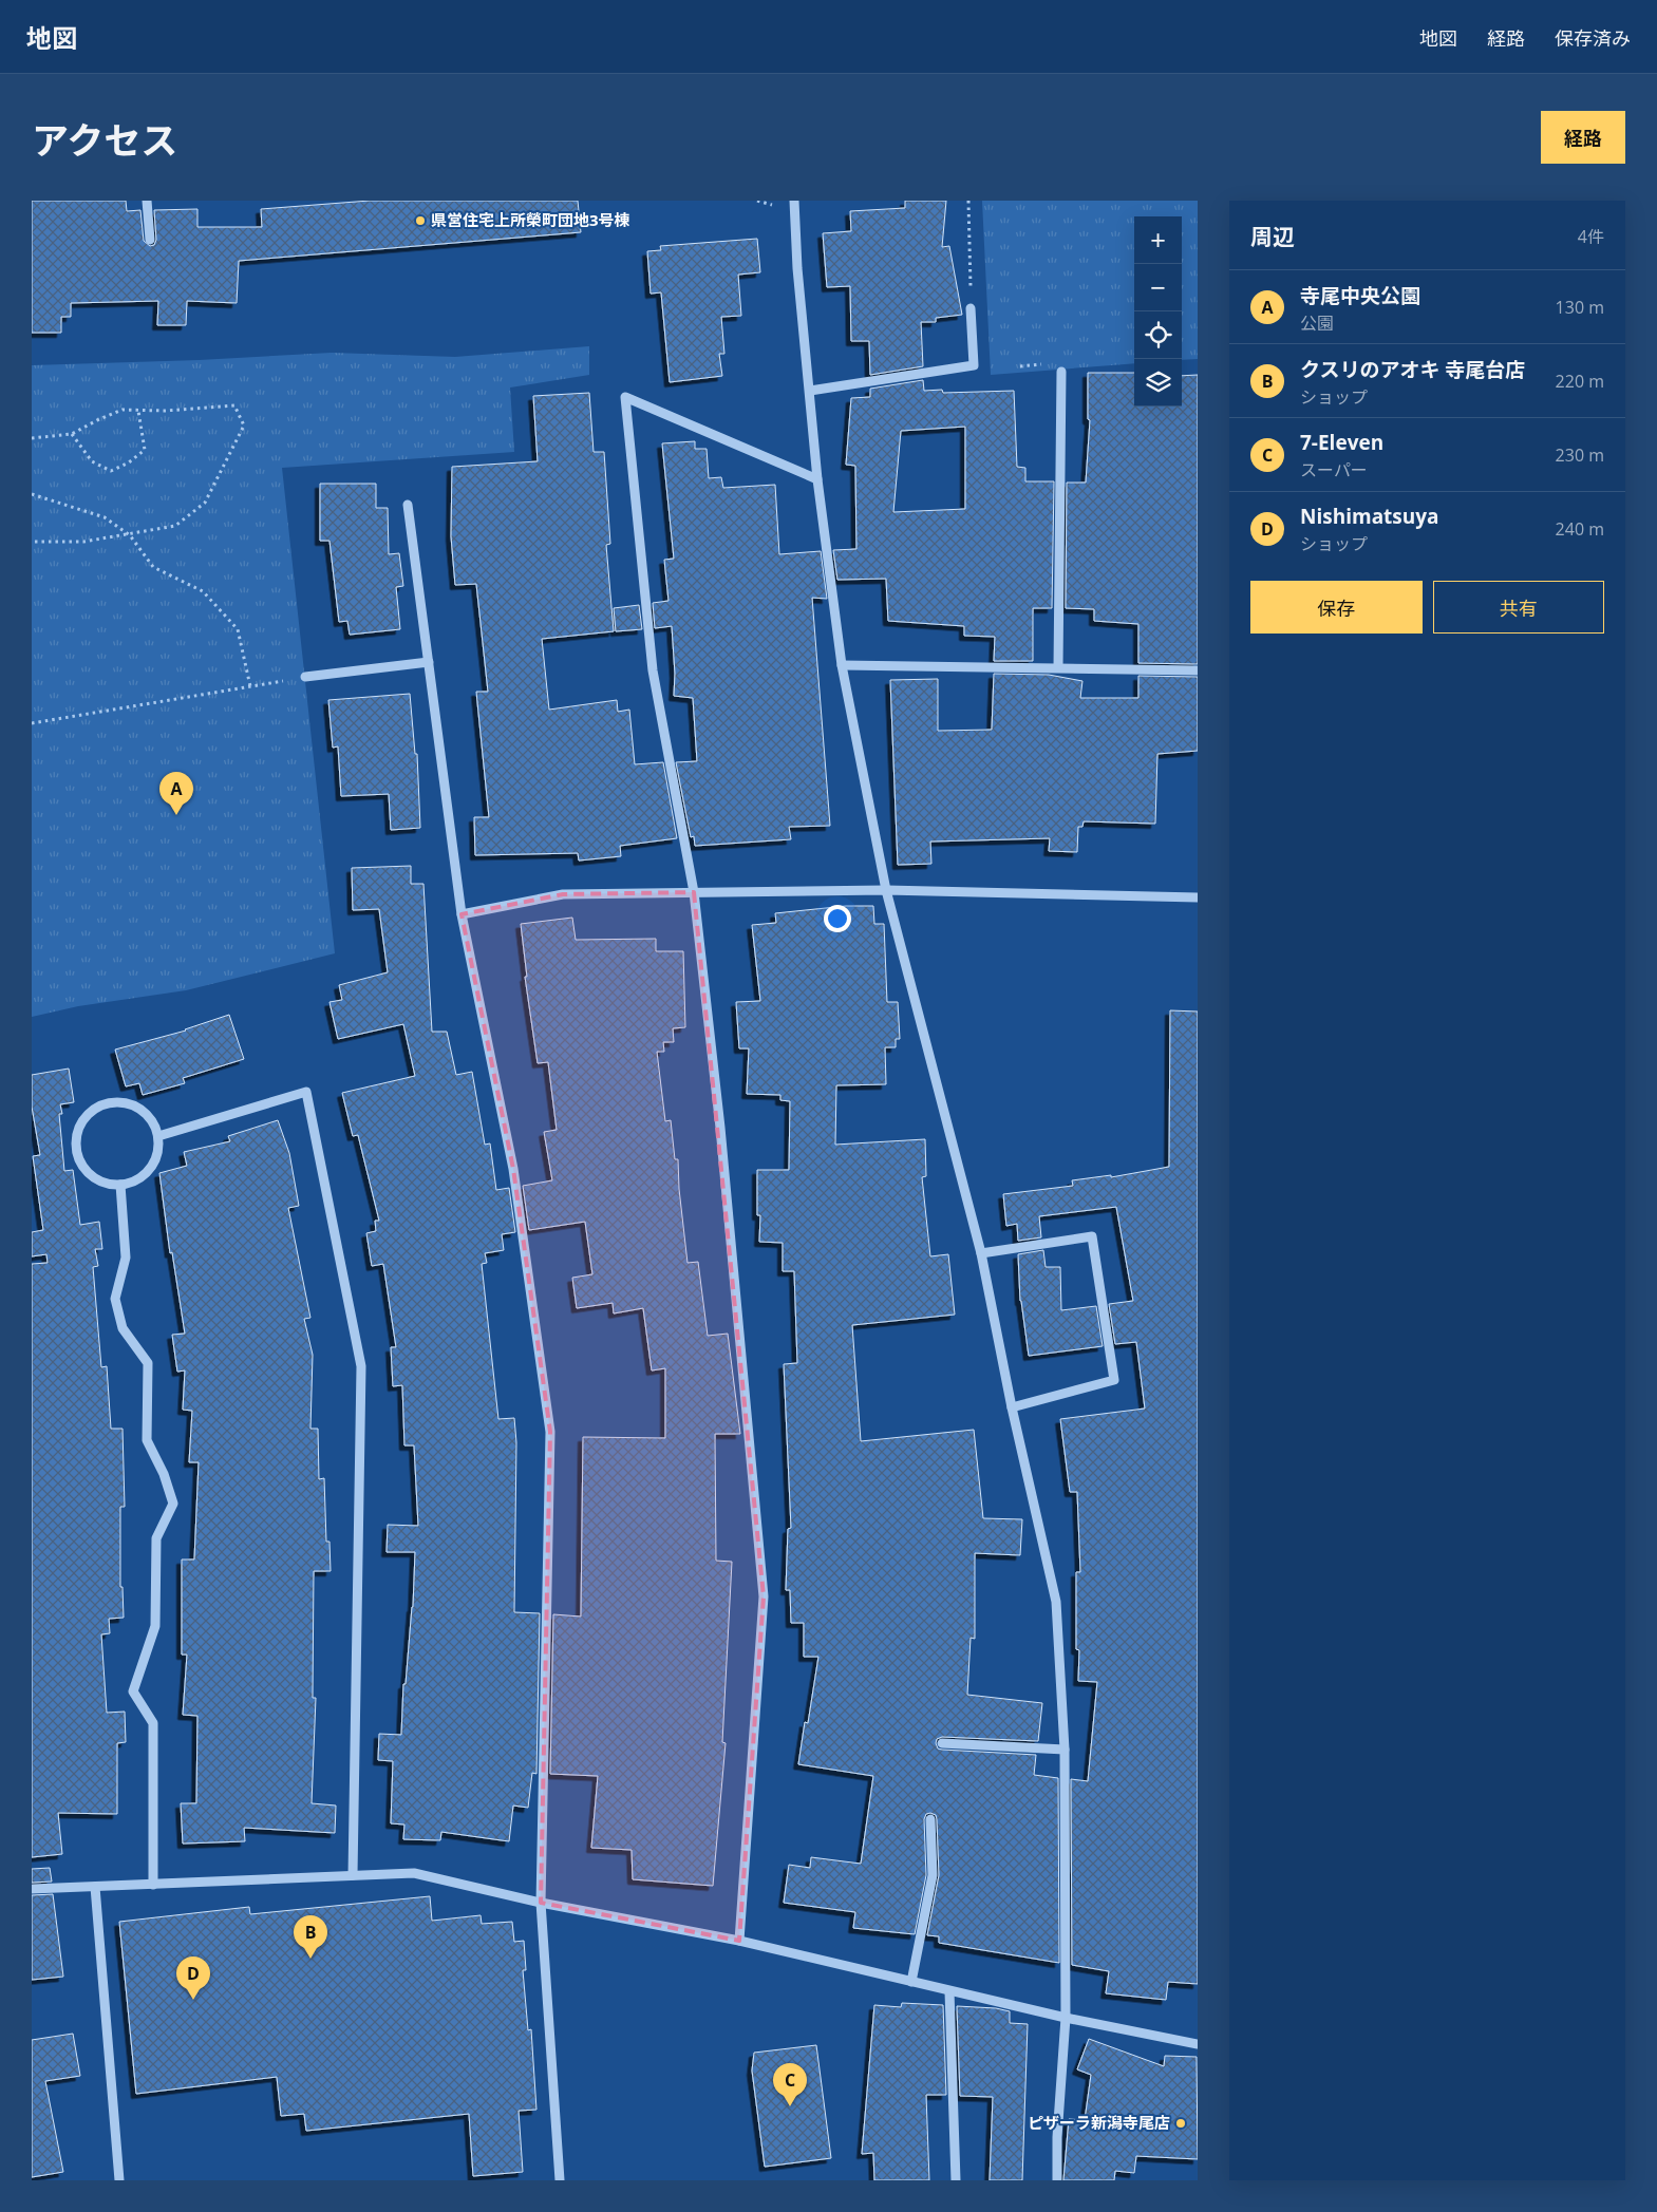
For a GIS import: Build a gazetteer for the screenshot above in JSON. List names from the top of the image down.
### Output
{
  "places": ["県営住宅上所榮町団地3号棟", "ピザーラ新潟寺尾店"],
  "page": {
    "header": "地図",
    "nav": ["地図", "経路", "保存済み"],
    "title": "アクセス",
    "buttons": [
      "経路",
      ["保存", "共有"]
    ],
    "heading": ["周辺", "4件"],
    "map_buttons": ["+", "−"],
    "list": [
      {
        "mark": "A",
        "name": "寺尾中央公園",
        "note": "公園",
        "value": "130 m"
      },
      {
        "mark": "B",
        "name": "クスリのアオキ 寺尾台店",
        "note": "ショップ",
        "value": "220 m"
      },
      {
        "mark": "C",
        "name": "7-Eleven",
        "note": "スーパー",
        "value": "230 m"
      },
      {
        "mark": "D",
        "name": "Nishimatsuya",
        "note": "ショップ",
        "value": "240 m"
      }
    ],
    "pins": [
      "A",
      "B",
      "D",
      "C"
    ]
  }
}
